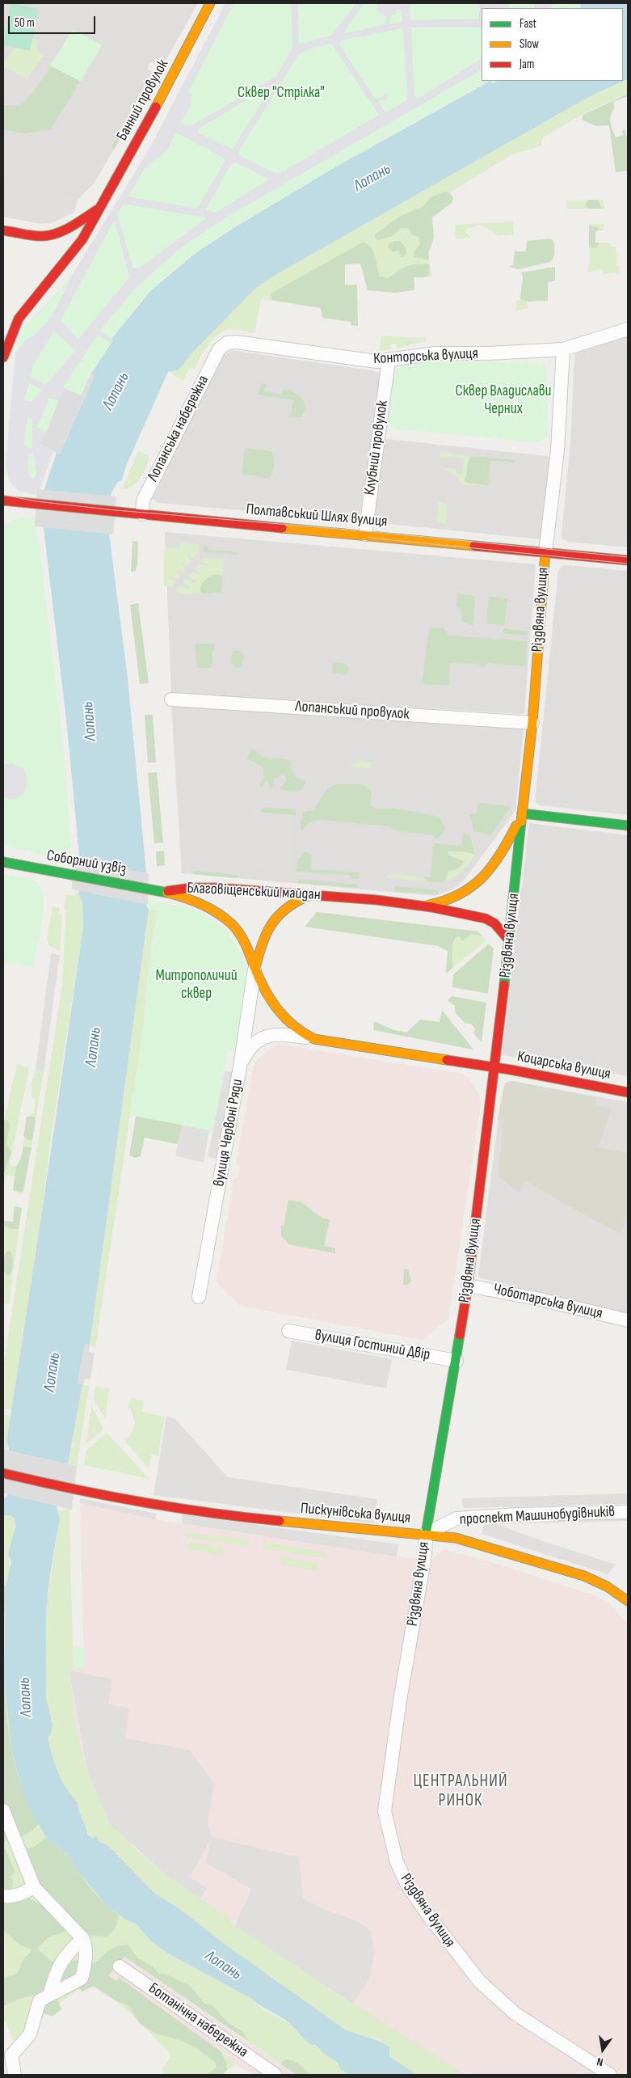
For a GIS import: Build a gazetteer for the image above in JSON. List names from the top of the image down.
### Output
{
  "streets": {
    "street": [
      "Банний провулок",
      "Конторська вулиця",
      "Лопанська набережна",
      "Клубний провулок",
      "Полтавський Шлях вулиця",
      "Різдвяна вулиця",
      "Лопанський провулок",
      "Соборний узвіз",
      "Благовіщенський майдан",
      "Коцарська вулиця",
      "вулиця Червоні Ряди",
      "Чоботарська вулиця",
      "вулиця Гостиний Двір",
      "Пискунівська вулиця",
      "проспект Машинобудівників",
      "Ботанічна набережна"
    ]
  },
  "crossings": [
    ["Конторська вулиця", "Лопанська набережна"],
    ["Конторська вулиця", "Клубний провулок"],
    ["Конторська вулиця", "Різдвяна вулиця"],
    ["Лопанська набережна", "Полтавський Шлях вулиця"],
    ["Клубний провулок", "Полтавський Шлях вулиця"],
    ["Полтавський Шлях вулиця", "Різдвяна вулиця"],
    ["Різдвяна вулиця", "Лопанський провулок"],
    ["Різдвяна вулиця", "Благовіщенський майдан"],
    ["Різдвяна вулиця", "Коцарська вулиця"],
    ["Різдвяна вулиця", "Чоботарська вулиця"],
    ["Різдвяна вулиця", "вулиця Гостиний Двір"],
    ["Різдвяна вулиця", "Пискунівська вулиця"],
    ["Різдвяна вулиця", "проспект Машинобудівників"],
    ["Соборний узвіз", "Благовіщенський майдан"],
    ["Благовіщенський майдан", "Коцарська вулиця"],
    ["Благовіщенський майдан", "вулиця Червоні Ряди"],
    ["Пискунівська вулиця", "проспект Машинобудівників"]
  ],
  "districts": ["ЦЕНТРАЛЬНИЙ РИНОК"],
  "water": ["Лопань"],
  "parks": ["Сквер \"Стрілка\"", "Сквер Владислави Черних", "Митрополичий сквер"],
  "legend": ["Fast", "Slow", "Jam"],
  "scale_bar": "50 m",
  "north": "bottom"
}
